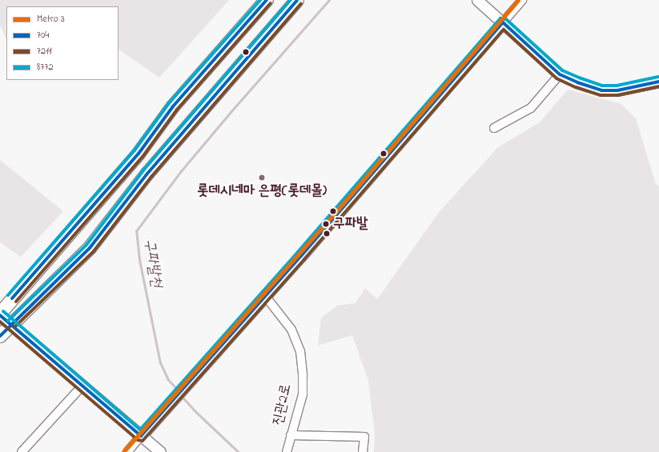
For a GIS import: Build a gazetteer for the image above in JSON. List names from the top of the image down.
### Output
{
  "streets": {
    "street": ["진관2로"]
  },
  "water": ["구파발천"],
  "places": ["롯데시네마 은평(롯데몰)", "구파발"],
  "lines": [
    "metro line 3",
    "transit line 704",
    "transit line 8772",
    "transit line 7211"
  ],
  "legend": [
    "Metro 3",
    "704",
    "7211",
    "8772"
  ]
}
